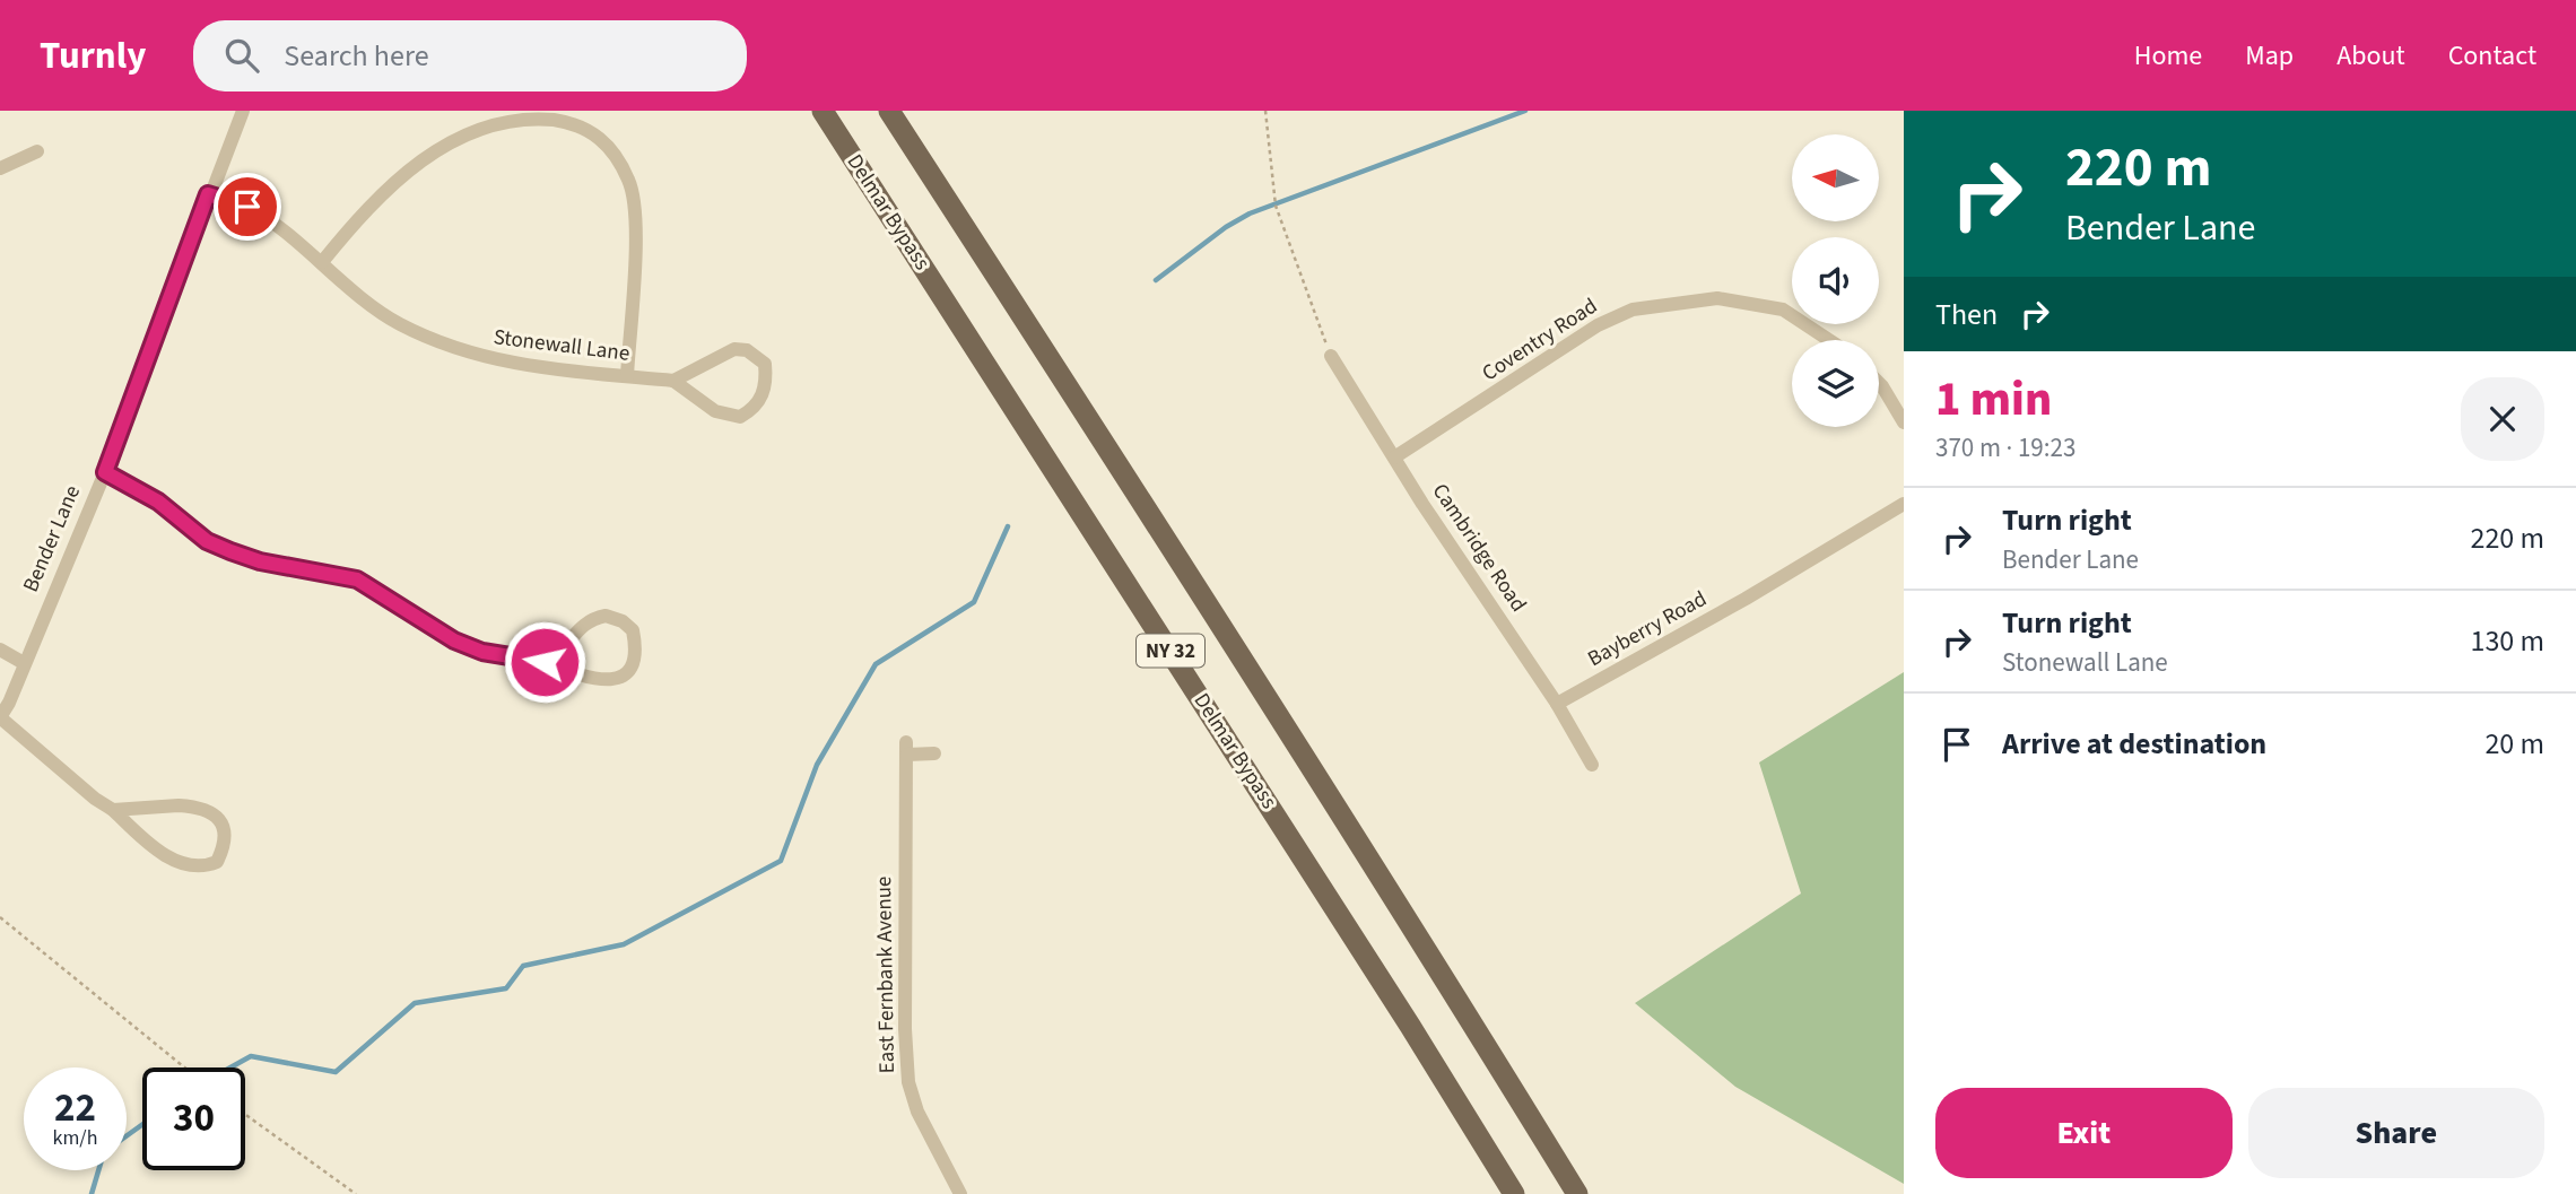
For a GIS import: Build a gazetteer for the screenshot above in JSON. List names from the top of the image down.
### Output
{
  "streets": {
    "main road": ["Delmar Bypass", "NY 32"],
    "street": [
      "Coventry Road",
      "Stonewall Lane",
      "Bender Lane",
      "Cambridge Road",
      "Bayberry Road",
      "East Fernbank Avenue"
    ]
  },
  "crossings": [
    ["Coventry Road", "Cambridge Road"],
    ["Stonewall Lane", "Bender Lane"],
    ["Cambridge Road", "Bayberry Road"]
  ],
  "north": "left",
  "page": {
    "header": "Turnly",
    "search": "Search here",
    "nav": [
      "Home",
      "Map",
      "About",
      "Contact"
    ],
    "turn": ["220 m", "Bender Lane"],
    "then": "Then",
    "heading": ["1 min", "370 m · 19:23"],
    "list": [
      {
        "name": "Turn right",
        "note": "Bender Lane",
        "value": "220 m"
      },
      {
        "name": "Turn right",
        "note": "Stonewall Lane",
        "value": "130 m"
      },
      {
        "name": "Arrive at destination",
        "value": "20 m"
      }
    ],
    "speed": "22 km/h",
    "limit": "30",
    "buttons": ["Exit", "Share"]
  }
}
